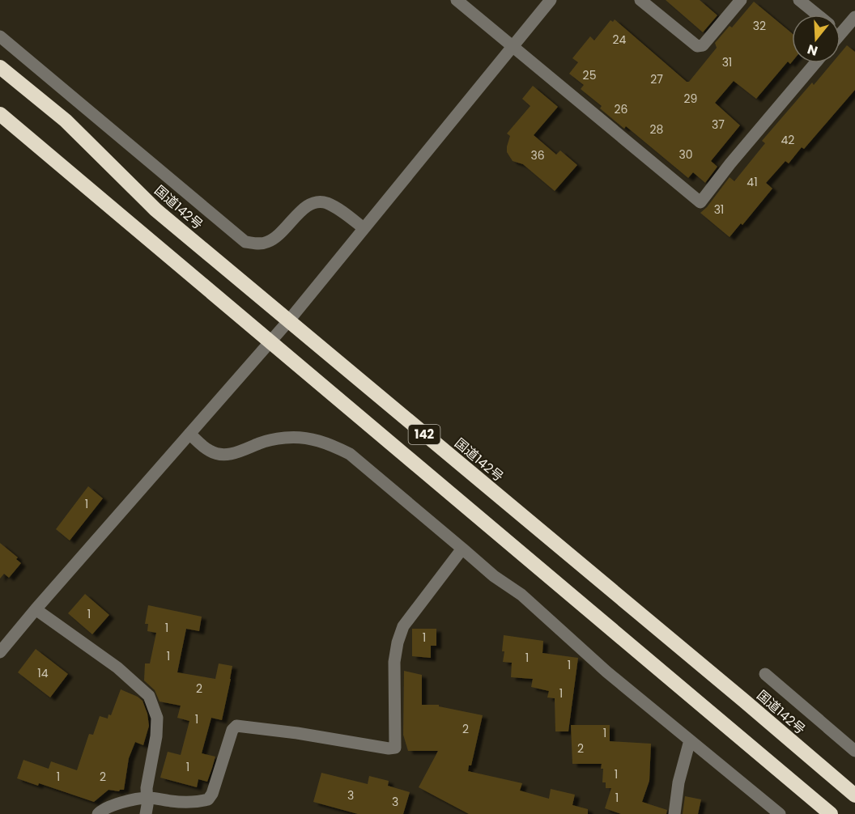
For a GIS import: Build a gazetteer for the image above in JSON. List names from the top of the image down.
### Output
{
  "streets": {
    "highway": ["国道142号", "142"]
  },
  "house_numbers": [
    "32",
    "24",
    "31",
    "25",
    "27",
    "29",
    "26",
    "37",
    "28",
    "42",
    "30",
    "36",
    "41",
    "31",
    "1",
    "1",
    "1",
    "1",
    "1",
    "1",
    "1",
    "14",
    "2",
    "1",
    "1",
    "2",
    "1",
    "2",
    "1",
    "1",
    "1",
    "2",
    "3",
    "1",
    "3"
  ],
  "north": "bottom"
}
